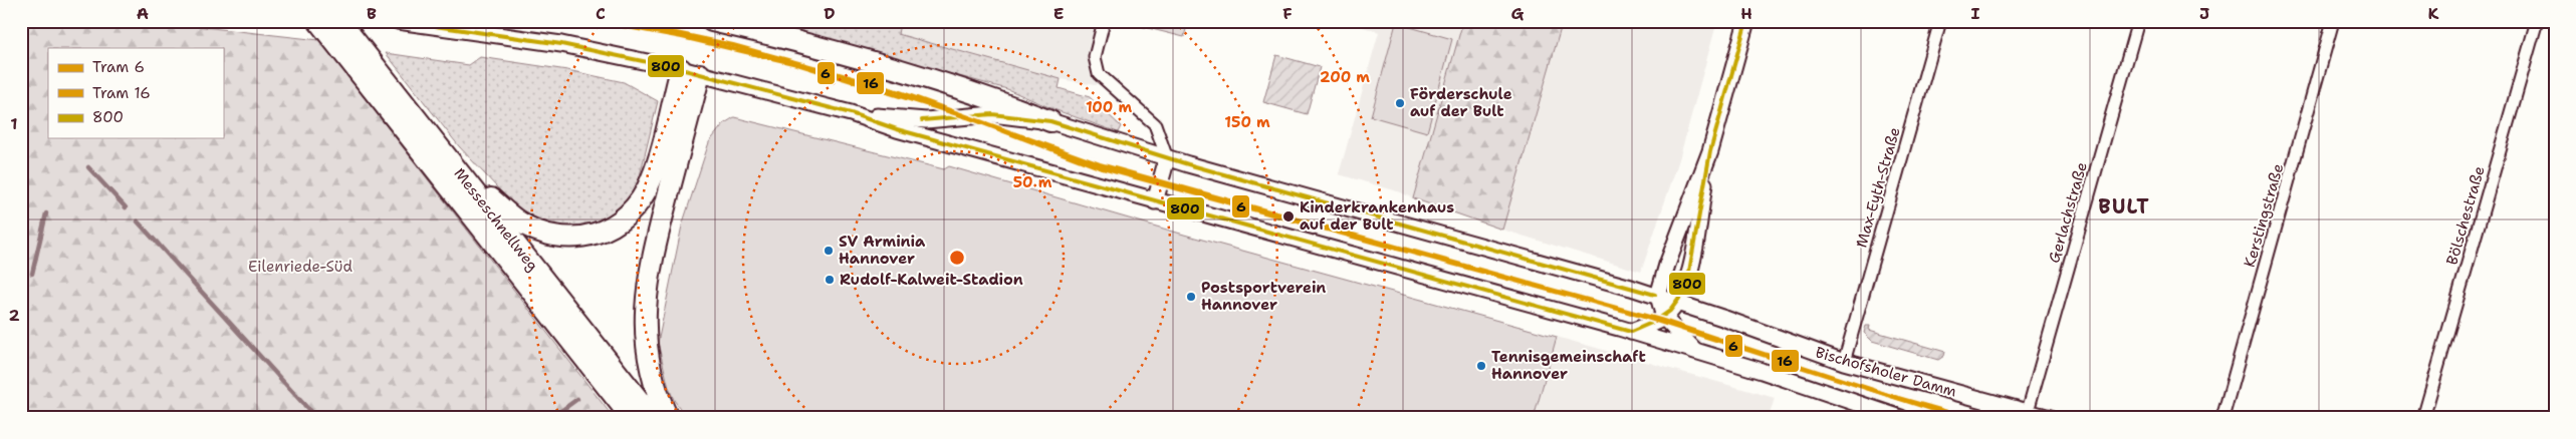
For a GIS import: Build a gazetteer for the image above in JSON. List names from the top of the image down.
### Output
{
  "streets": {
    "highway": ["Messeschnellweg"],
    "main road": ["Bischofsholer Damm"],
    "street": [
      "Max-Eyth-Straße",
      "Gerlachstraße",
      "Kerstingstraße",
      "Bölschestraße"
    ]
  },
  "crossings": [
    ["Max-Eyth-Straße", "Bischofsholer Damm"],
    ["Gerlachstraße", "Bischofsholer Damm"]
  ],
  "districts": ["BULT"],
  "parks": ["Eilenriede-Süd"],
  "places": [
    "Förderschule auf der Bult",
    "Kinderkrankenhaus auf der Bult",
    "SV Arminia Hannover",
    "Rudolf-Kalweit-Stadion",
    "Postsportverein Hannover",
    "Tennisgemeinschaft Hannover"
  ],
  "lines": ["tram line 6", "transit line 800", "tram line 16"],
  "legend": ["Tram 6", "Tram 16", "800"],
  "grid": {
    "columns": [
      "A",
      "B",
      "C",
      "D",
      "E",
      "F",
      "G",
      "H",
      "I",
      "J",
      "K"
    ],
    "rows": ["1", "2"]
  },
  "rings": [
    "200 m",
    "100 m",
    "150 m",
    "50 m"
  ]
}
